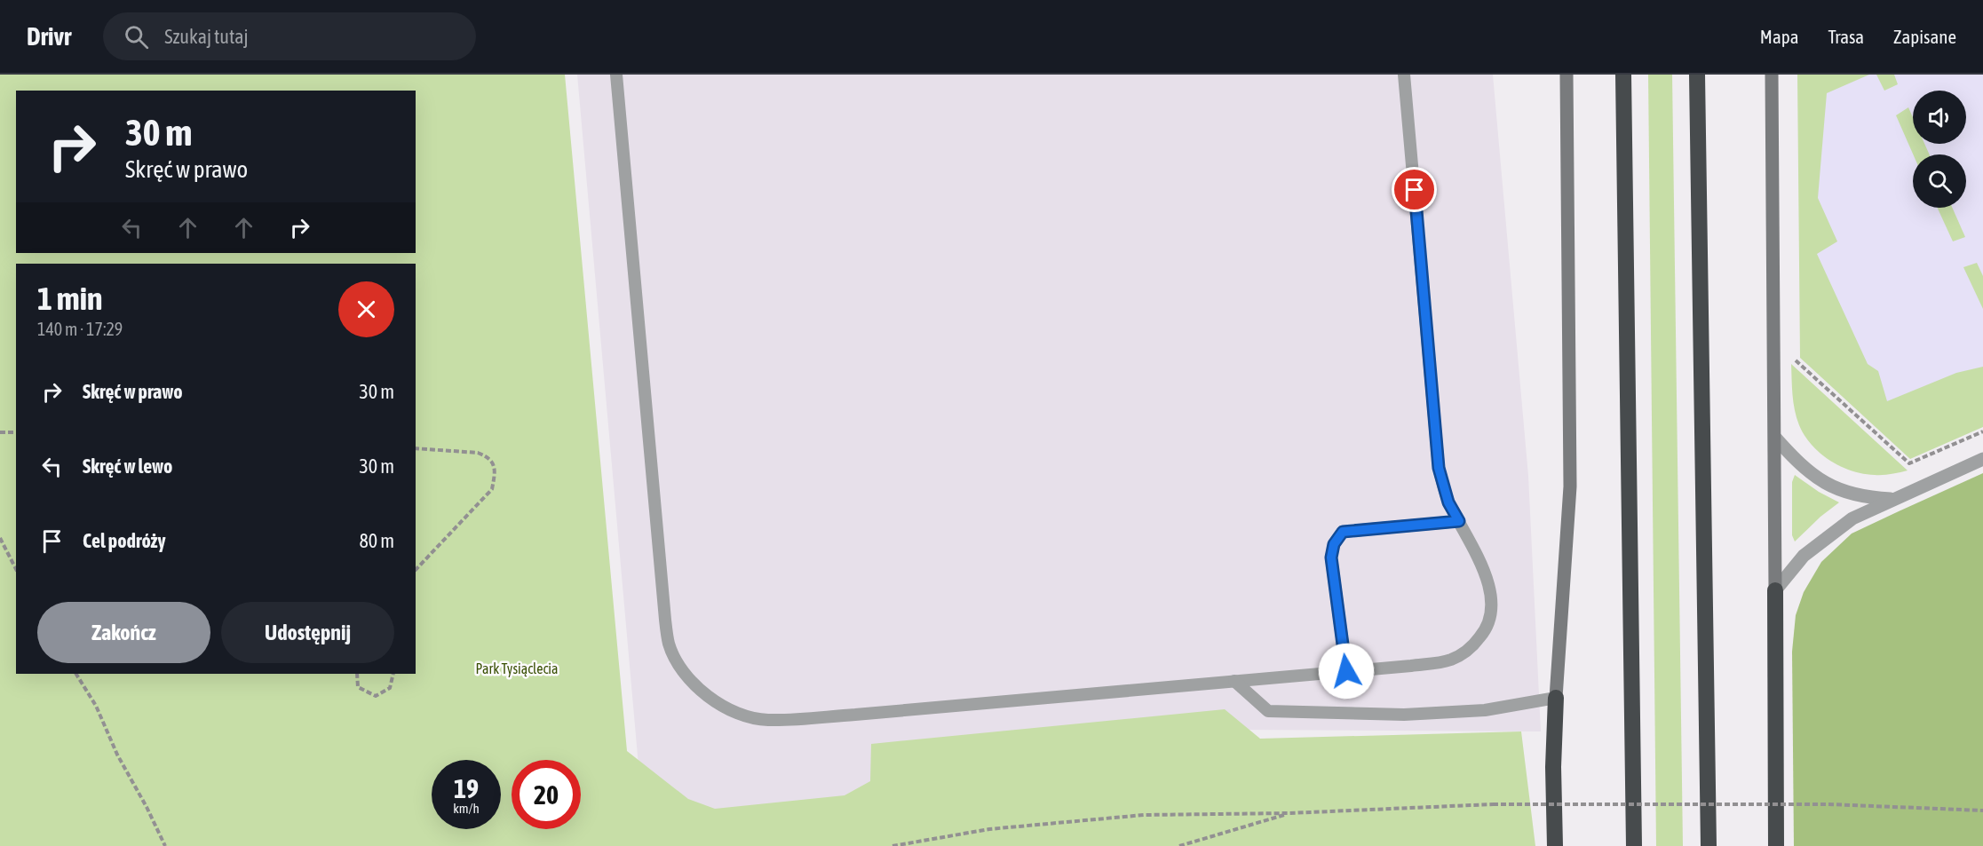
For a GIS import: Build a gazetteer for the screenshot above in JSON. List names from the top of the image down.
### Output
{
  "parks": ["Park Tysiąclecia"],
  "page": {
    "header": "Drivr",
    "search": "Szukaj tutaj",
    "nav": ["Mapa", "Trasa", "Zapisane"],
    "turn": ["30 m", "Skręć w prawo"],
    "heading": ["1 min", "140 m · 17:29"],
    "list": [
      {
        "name": "Skręć w prawo",
        "value": "30 m"
      },
      {
        "name": "Skręć w lewo",
        "value": "30 m"
      },
      {
        "name": "Cel podróży",
        "value": "80 m"
      }
    ],
    "buttons": ["Zakończ", "Udostępnij"],
    "speed": "19 km/h",
    "limit": "20"
  }
}
